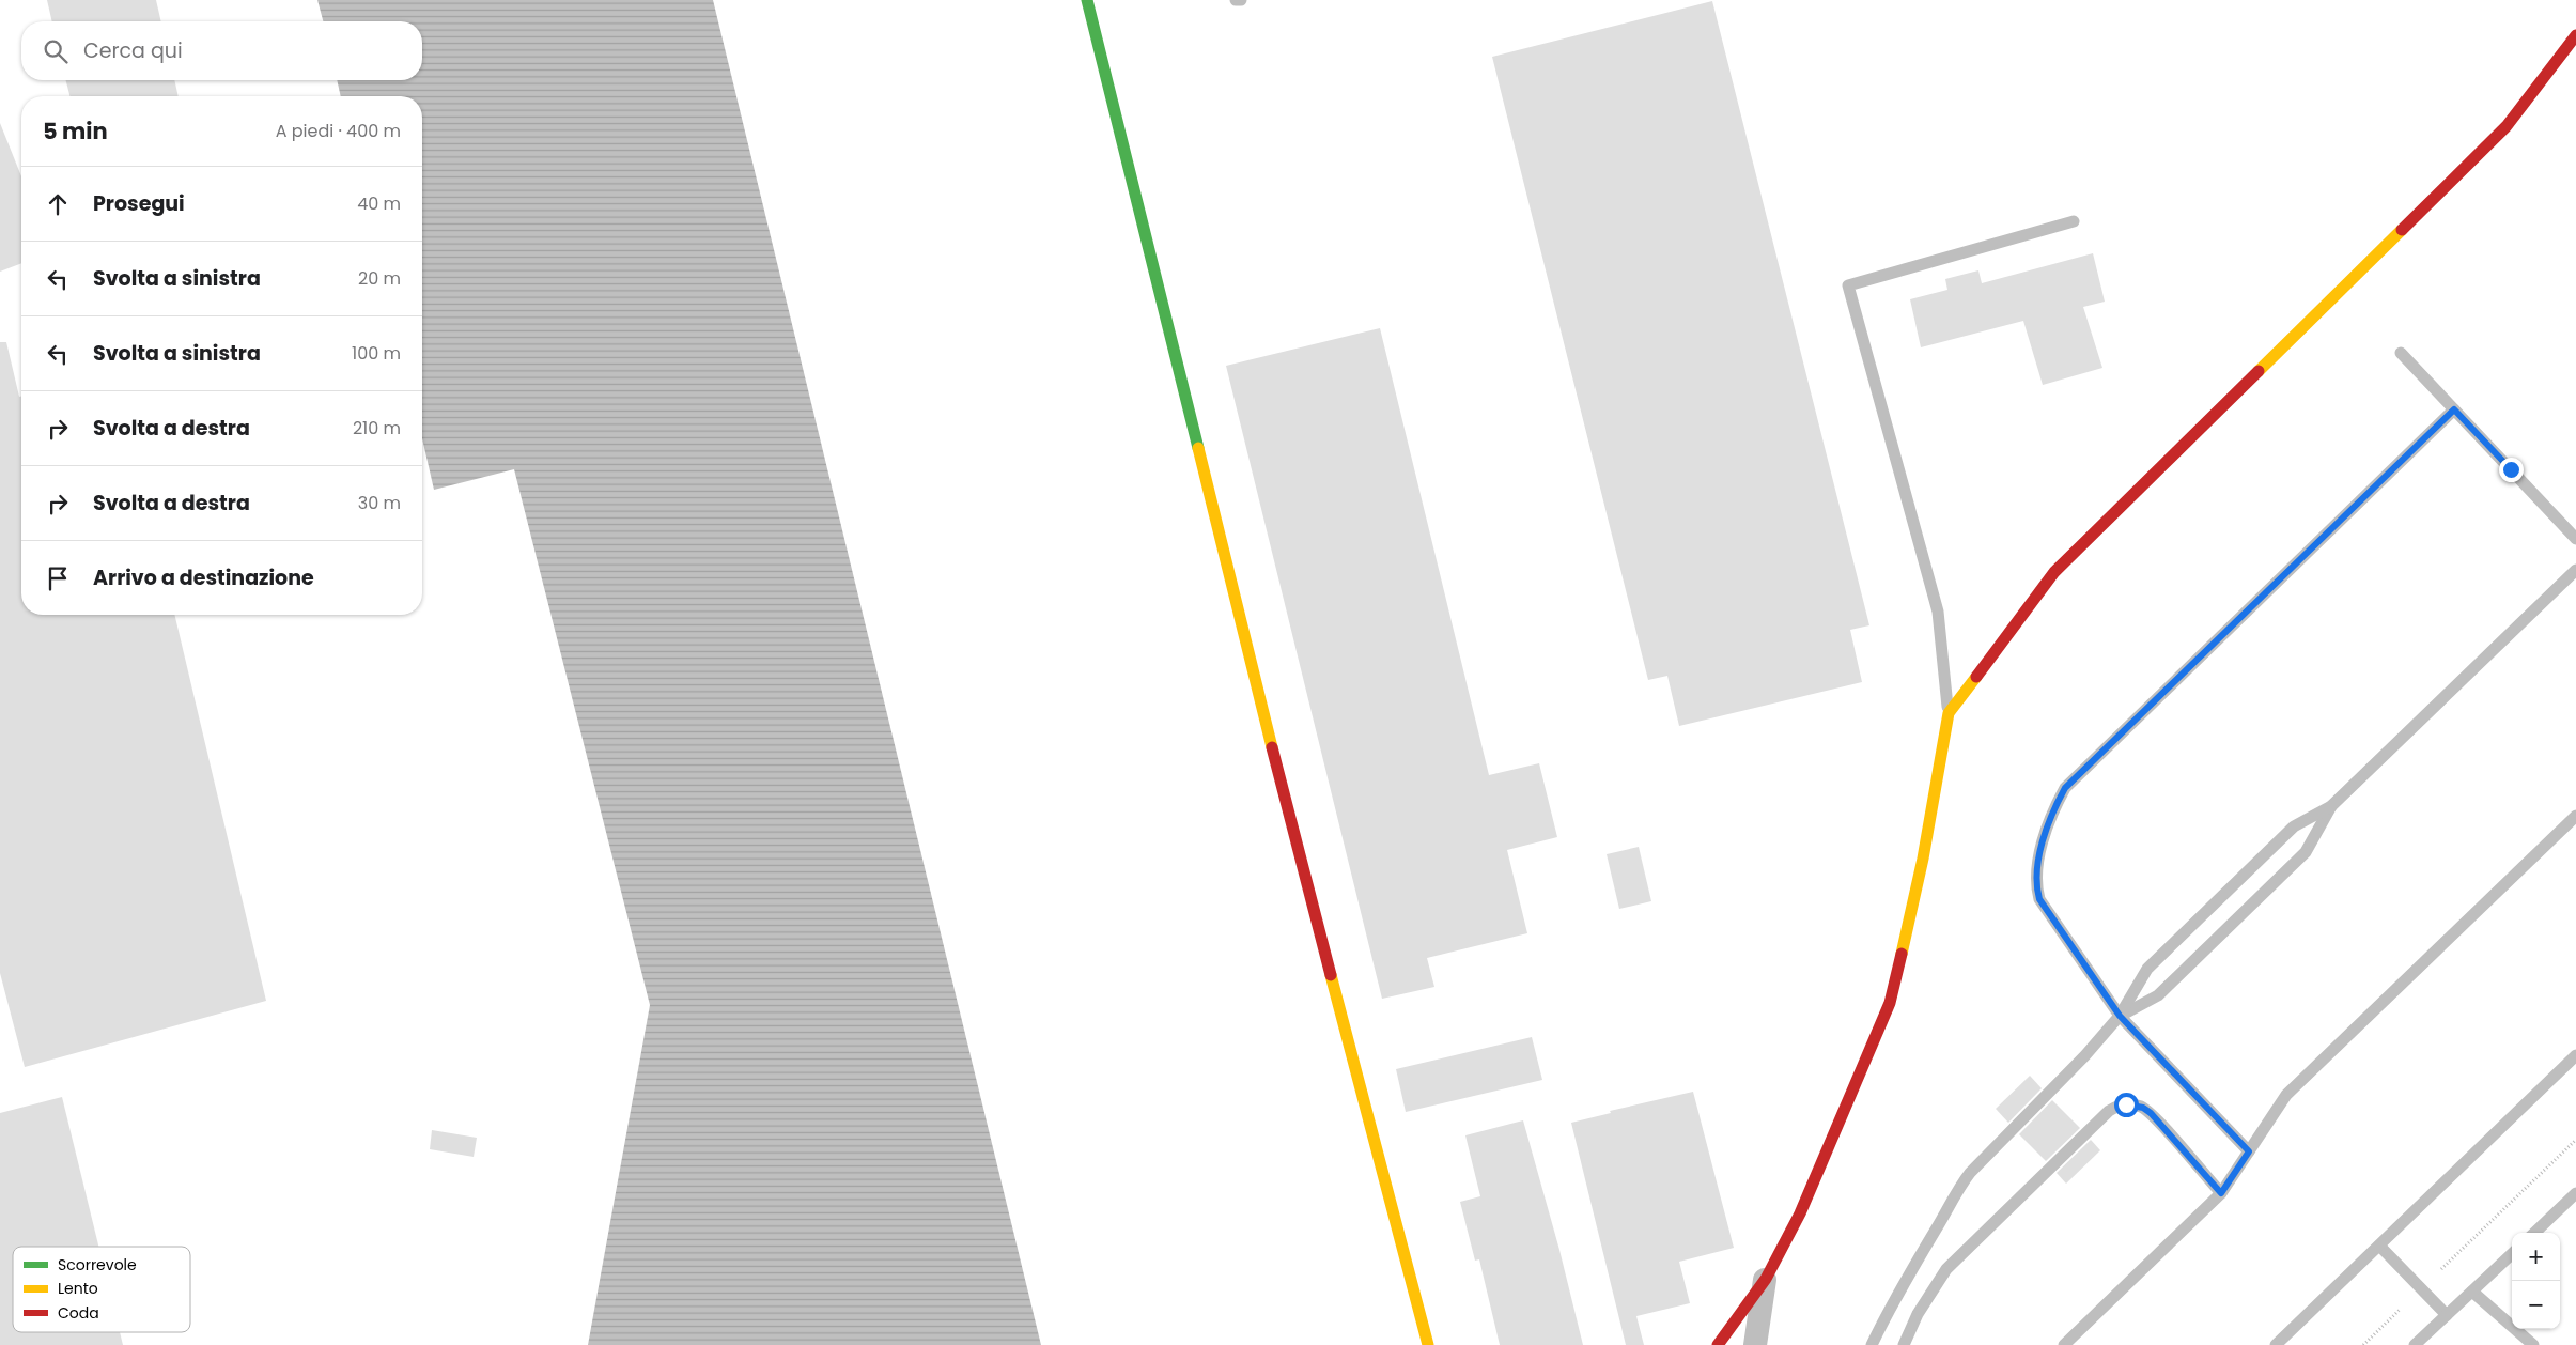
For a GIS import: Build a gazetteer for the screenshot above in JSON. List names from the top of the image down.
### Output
{
  "legend": ["Scorrevole", "Lento", "Coda"],
  "page": {
    "search": "Cerca qui",
    "heading": ["5 min", "A piedi · 400 m"],
    "list": [
      ["Prosegui", "40 m"],
      ["Svolta a sinistra", "20 m"],
      ["Svolta a sinistra", "100 m"],
      ["Svolta a destra", "210 m"],
      ["Svolta a destra", "30 m"],
      "Arrivo a destinazione"
    ],
    "map_buttons": ["+", "−"]
  }
}
